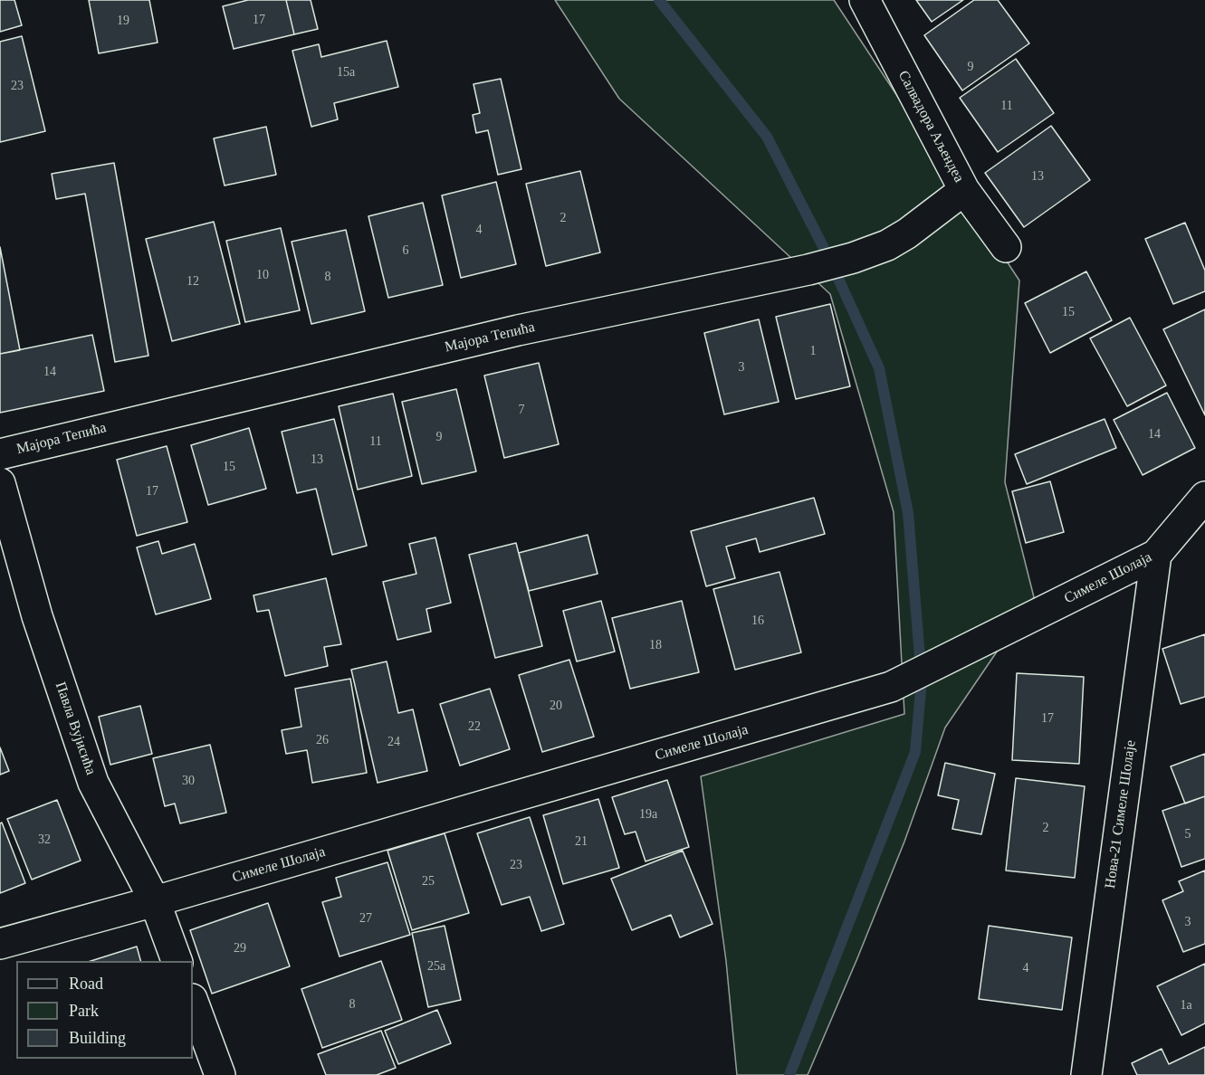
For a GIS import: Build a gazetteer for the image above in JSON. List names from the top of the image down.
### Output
{
  "streets": {
    "street": [
      "Салвадора Аљендеа",
      "Мајора Тепића",
      "Симеле Шолаја",
      "Павла Вујисића",
      "Нова-21 Симеле Шолаје"
    ]
  },
  "crossings": [
    ["Салвадора Аљендеа", "Мајора Тепића"],
    ["Симеле Шолаја", "Павла Вујисића"],
    ["Симеле Шолаја", "Нова-21 Симеле Шолаје"]
  ],
  "house_numbers": [
    "17",
    "19",
    "9",
    "15a",
    "23",
    "11",
    "13",
    "2",
    "4",
    "6",
    "10",
    "8",
    "12",
    "15",
    "1",
    "3",
    "14",
    "7",
    "14",
    "9",
    "11",
    "13",
    "15",
    "17",
    "16",
    "18",
    "20",
    "17",
    "22",
    "26",
    "24",
    "30",
    "19a",
    "2",
    "5",
    "32",
    "21",
    "23",
    "25",
    "27",
    "3",
    "29",
    "25a",
    "4",
    "8",
    "1a"
  ],
  "legend": ["Road", "Park", "Building"]
}
